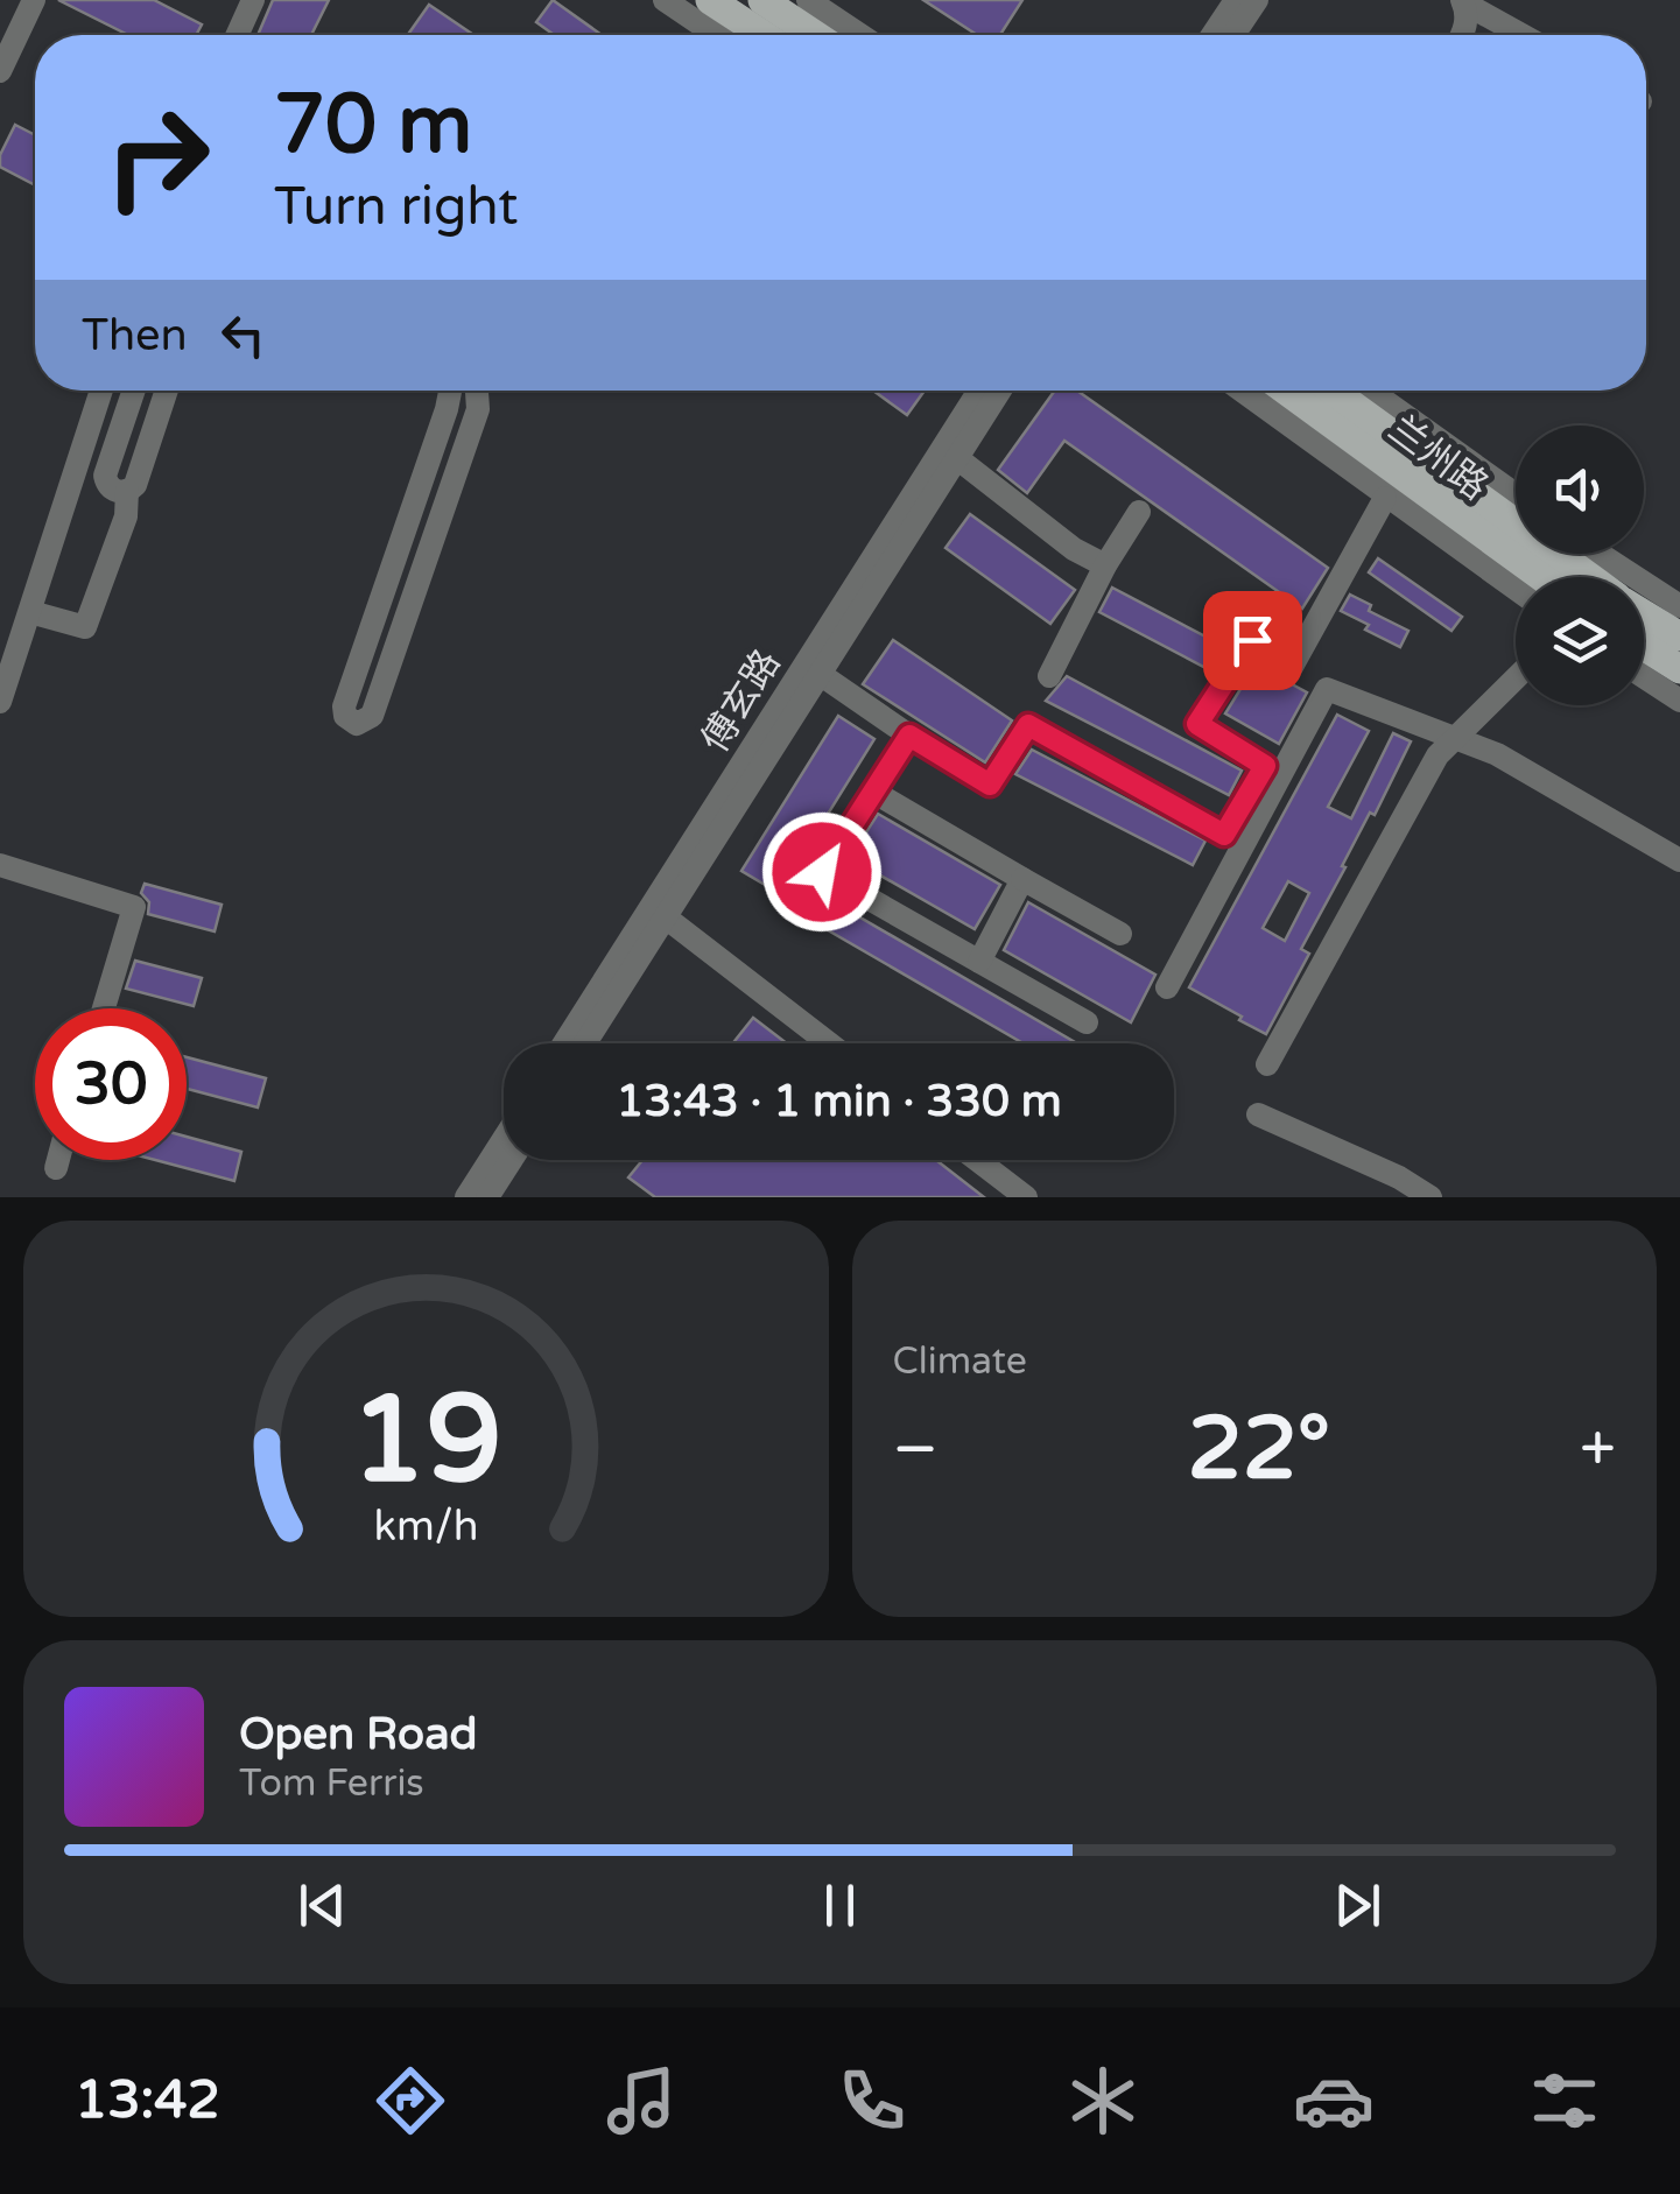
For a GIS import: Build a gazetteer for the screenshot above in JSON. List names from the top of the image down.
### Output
{
  "streets": {
    "main road": ["兰州路"],
    "street": ["傅玄路"]
  },
  "page": {
    "turn": ["70 m", "Turn right"],
    "then": "Then",
    "limit": "30",
    "trip": "13:43 · 1 min · 330 m",
    "tile": "Climate",
    "heat": ["−", "22°", "+"],
    "song": ["Open Road", "Tom Ferris"],
    "tabs": "13:42",
    "gauge": ["19", "km/h"]
  }
}
